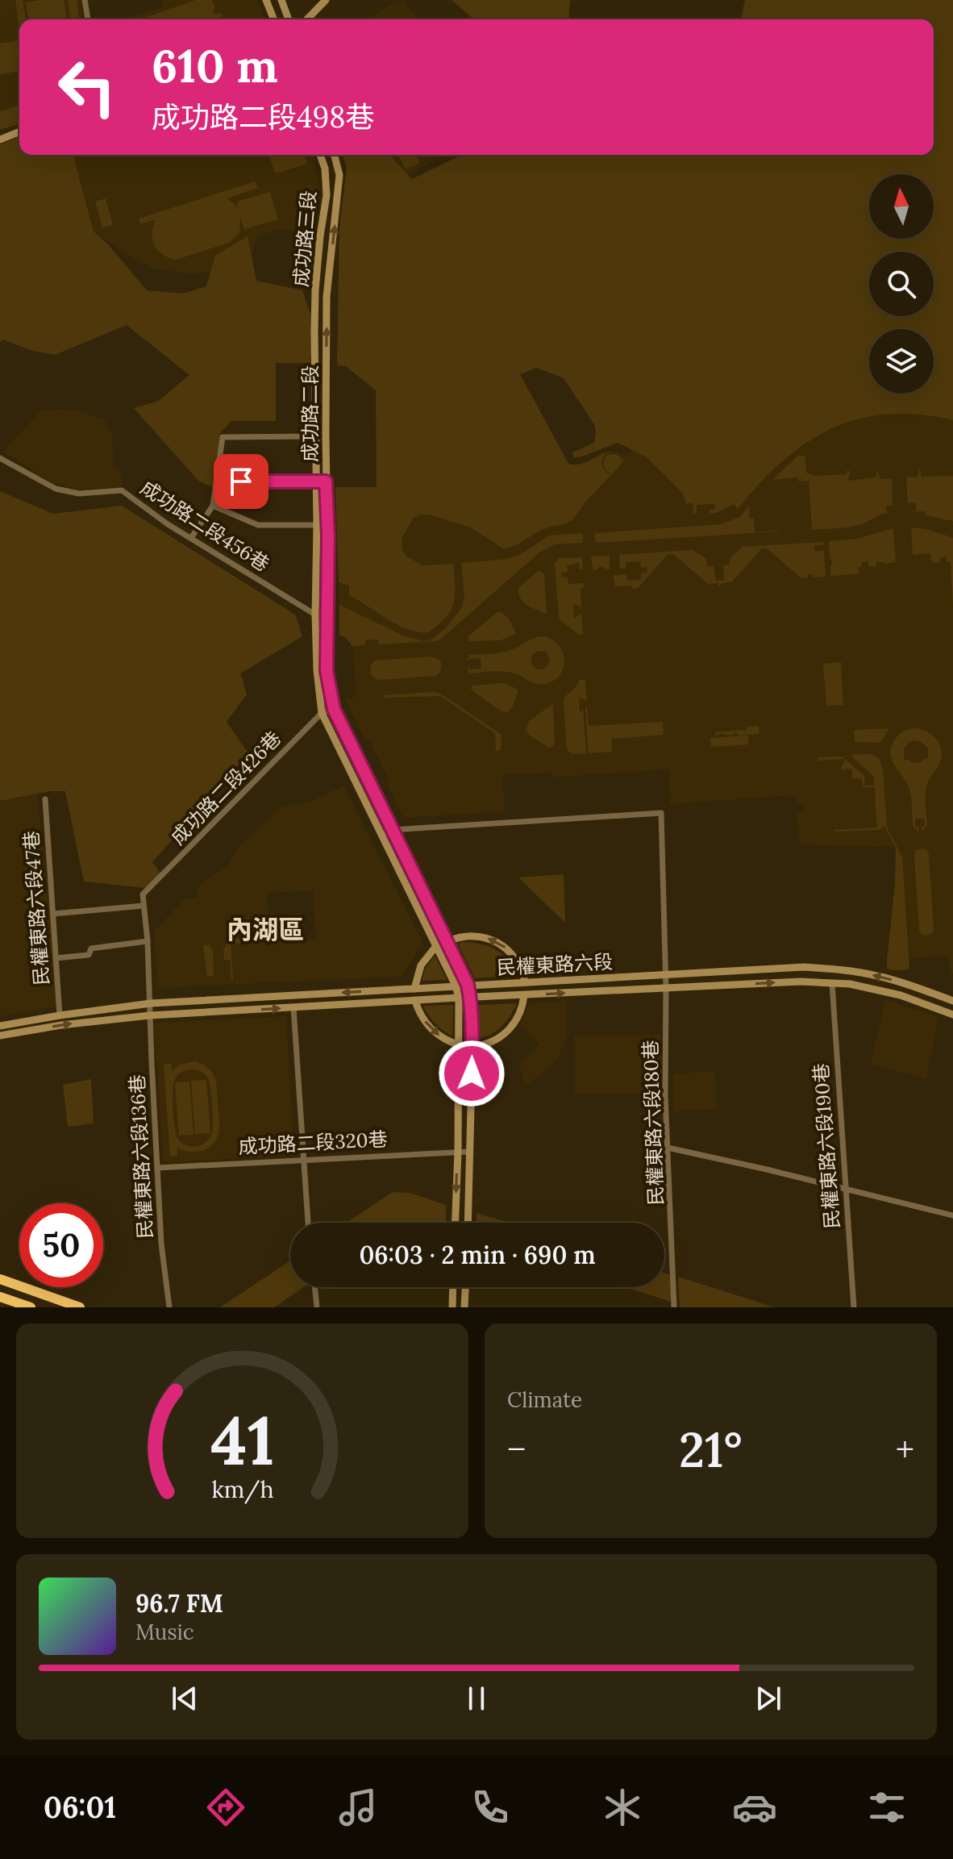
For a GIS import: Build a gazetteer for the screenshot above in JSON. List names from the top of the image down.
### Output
{
  "streets": {
    "main road": ["成功路三段", "成功路二段", "民權東路六段"],
    "street": [
      "成功路二段456巷",
      "成功路二段426巷",
      "民權東路六段47巷",
      "民權東路六段180巷",
      "成功路二段320巷",
      "民權東路六段190巷",
      "民權東路六段136巷"
    ]
  },
  "crossings": [
    ["成功路三段", "成功路二段"],
    ["成功路二段", "成功路二段456巷"],
    ["成功路二段", "成功路二段426巷"],
    ["成功路二段", "民權東路六段"],
    ["成功路二段", "民權東路六段180巷"],
    ["成功路二段", "成功路二段320巷"],
    ["成功路二段426巷", "民權東路六段136巷"],
    ["民權東路六段47巷", "民權東路六段"],
    ["民權東路六段", "民權東路六段180巷"],
    ["民權東路六段", "民權東路六段190巷"],
    ["民權東路六段", "民權東路六段136巷"],
    ["成功路二段320巷", "民權東路六段136巷"]
  ],
  "districts": ["內湖區"],
  "north": "top",
  "page": {
    "turn": ["610 m", "成功路二段498巷"],
    "limit": "50",
    "trip": "06:03 · 2 min · 690 m",
    "tile": "Climate",
    "heat": ["−", "21°", "+"],
    "song": ["96.7 FM", "Music"],
    "tabs": "06:01",
    "gauge": ["41", "km/h"]
  }
}
